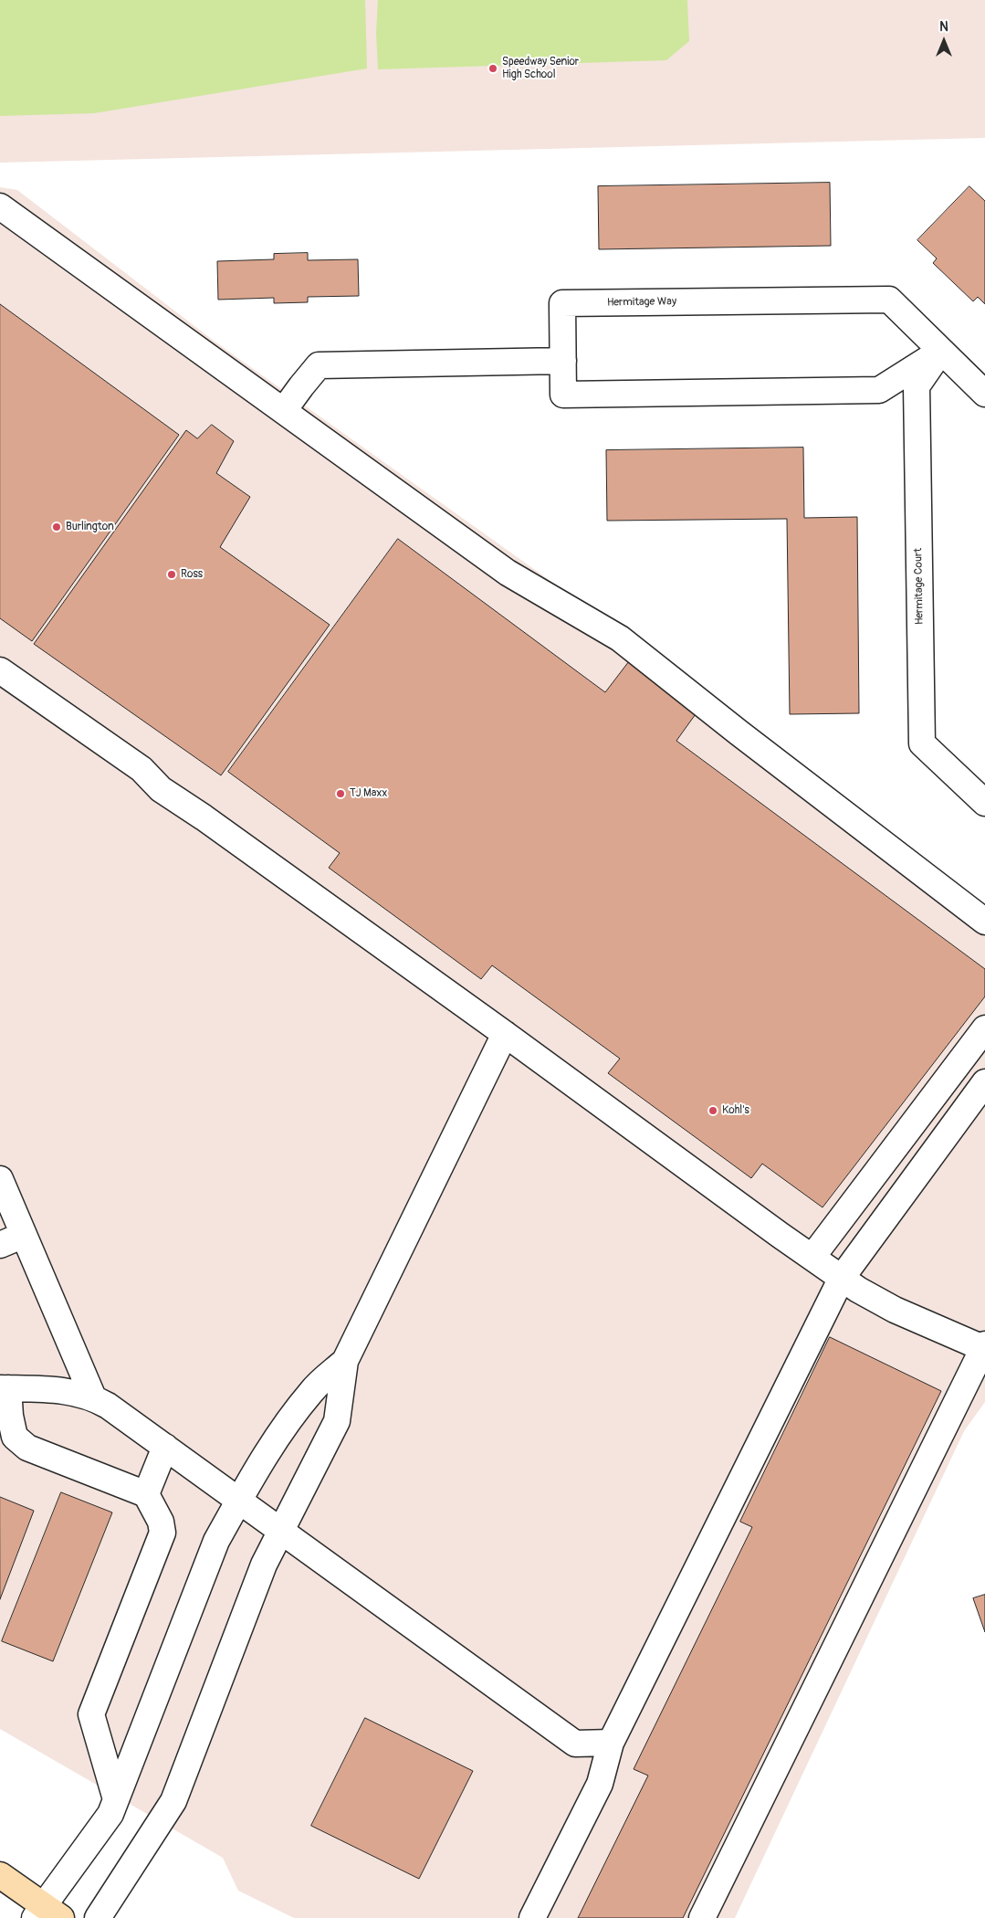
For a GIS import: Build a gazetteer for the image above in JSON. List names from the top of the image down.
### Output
{
  "streets": {
    "street": ["Hermitage Way", "Hermitage Court"]
  },
  "crossings": [
    ["Hermitage Way", "Hermitage Court"]
  ],
  "places": [
    "Speedway Senior High School",
    "Burlington",
    "Ross",
    "TJ Maxx",
    "Kohl's"
  ],
  "north": "top"
}
